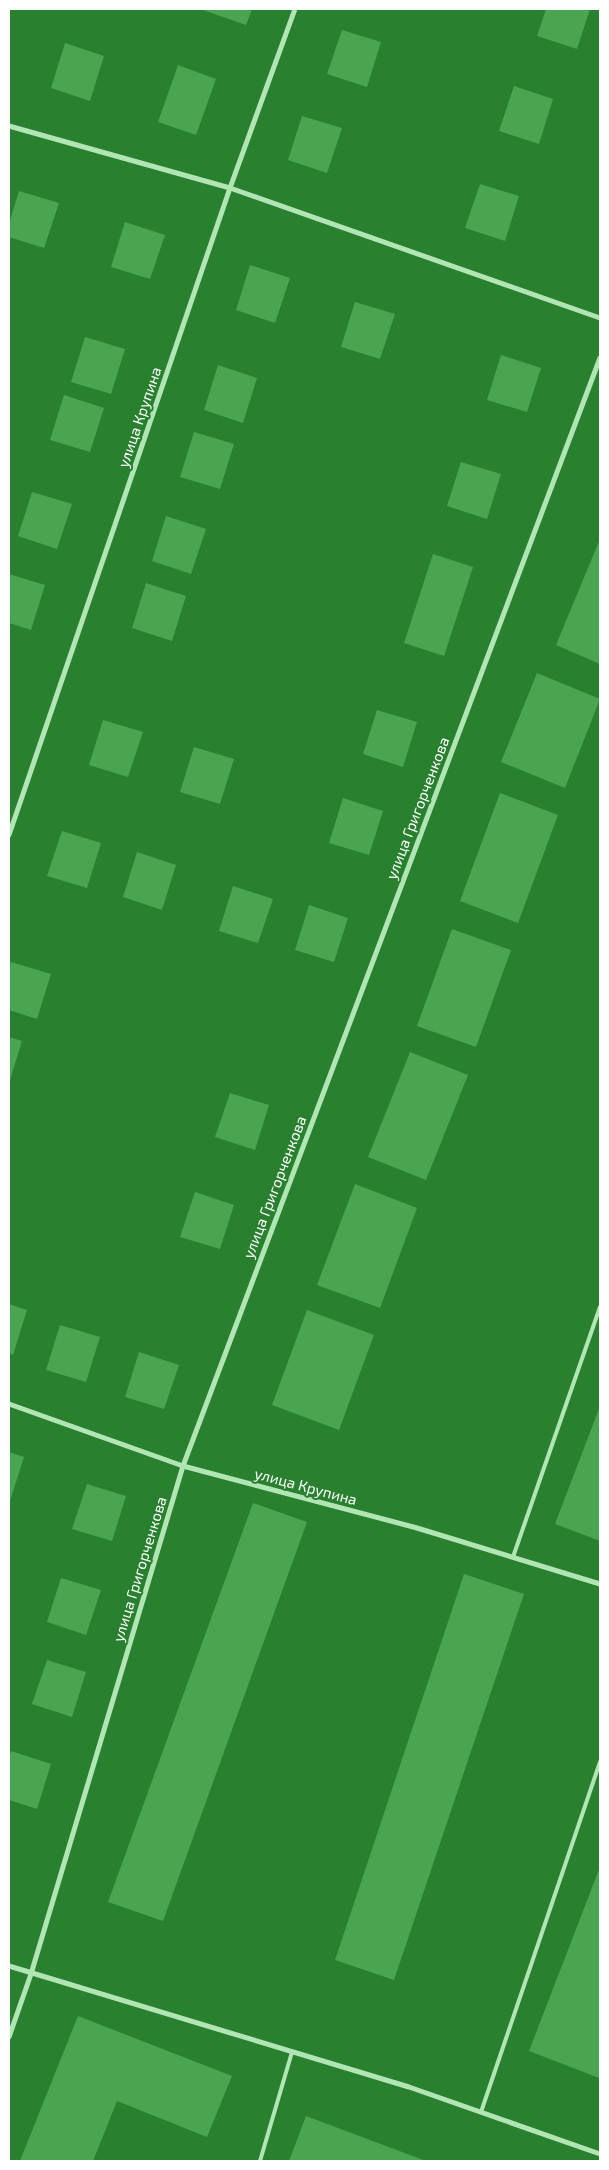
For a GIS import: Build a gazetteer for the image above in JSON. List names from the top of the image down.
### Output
{
  "streets": {
    "street": ["улица Крупина", "улица Григорченкова"]
  },
  "crossings": [
    ["улица Крупина", "улица Григорченкова"]
  ]
}
